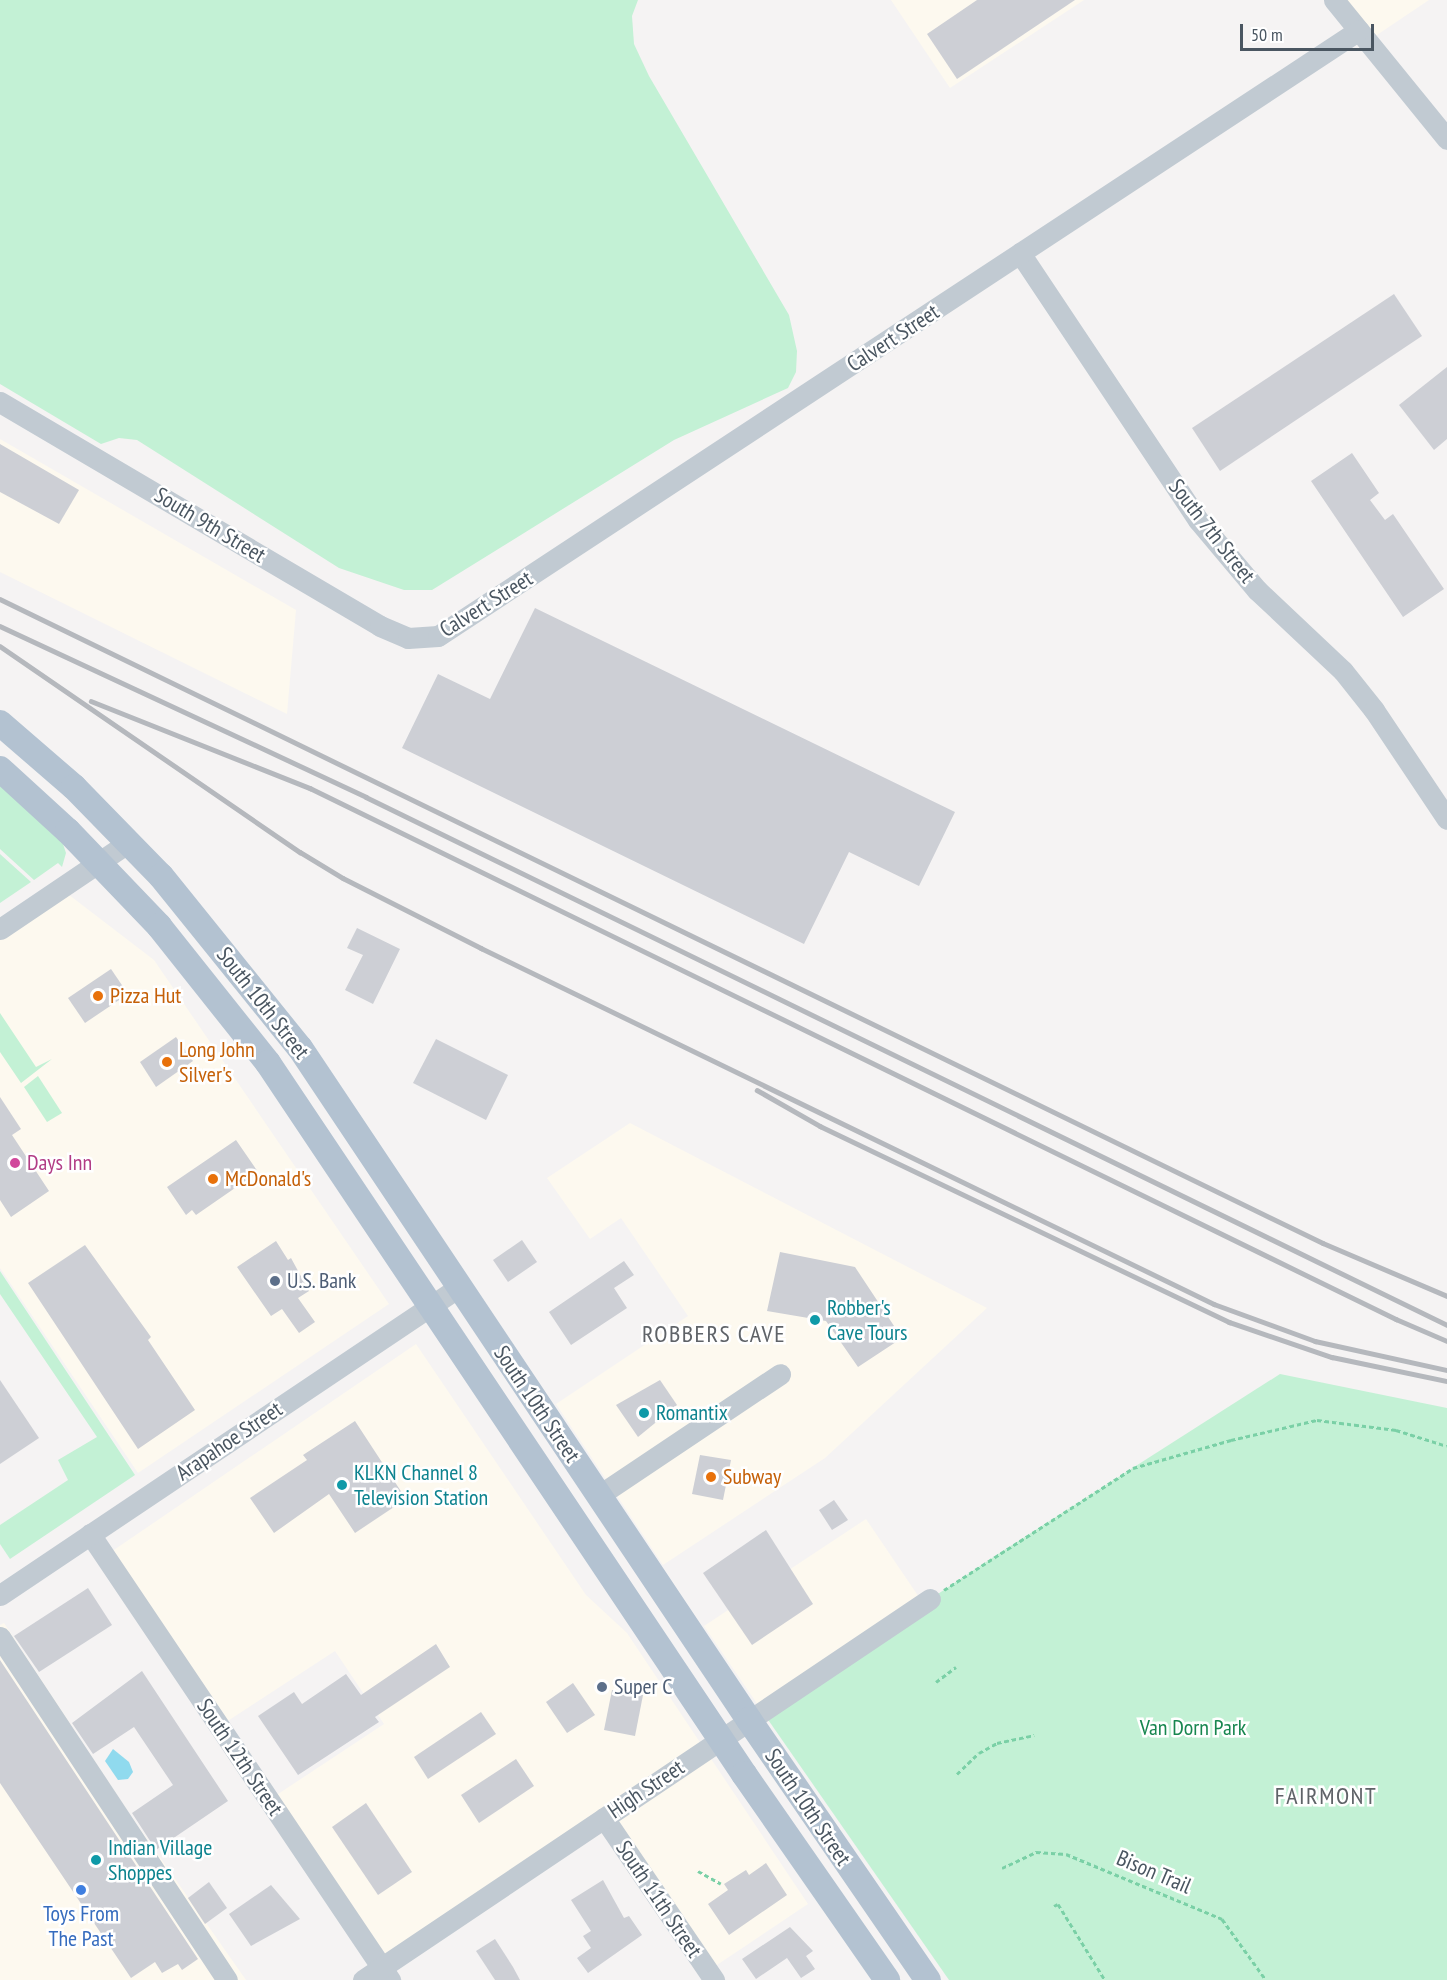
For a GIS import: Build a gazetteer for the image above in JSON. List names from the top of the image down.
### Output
{
  "streets": {
    "main road": ["South 10th Street"],
    "street": [
      "Calvert Street",
      "South 9th Street",
      "South 7th Street",
      "Arapahoe Street",
      "South 12th Street",
      "High Street",
      "South 11th Street"
    ],
    "path": ["Bison Trail"]
  },
  "crossings": [
    ["Calvert Street", "South 9th Street"],
    ["Calvert Street", "South 7th Street"],
    ["South 10th Street", "Arapahoe Street"],
    ["South 10th Street", "High Street"],
    ["Arapahoe Street", "South 12th Street"],
    ["South 12th Street", "High Street"],
    ["High Street", "South 11th Street"]
  ],
  "districts": ["ROBBERS CAVE", "FAIRMONT"],
  "parks": ["Van Dorn Park"],
  "places": [
    "Pizza Hut",
    "Long John Silver's",
    "Days Inn",
    "McDonald's",
    "U.S. Bank",
    "Robber's Cave Tours",
    "Romantix",
    "Subway",
    "KLKN Channel 8 Television Station",
    "Super C",
    "Indian Village Shoppes",
    "Toys From The Past"
  ],
  "scale_bar": "50 m"
}
